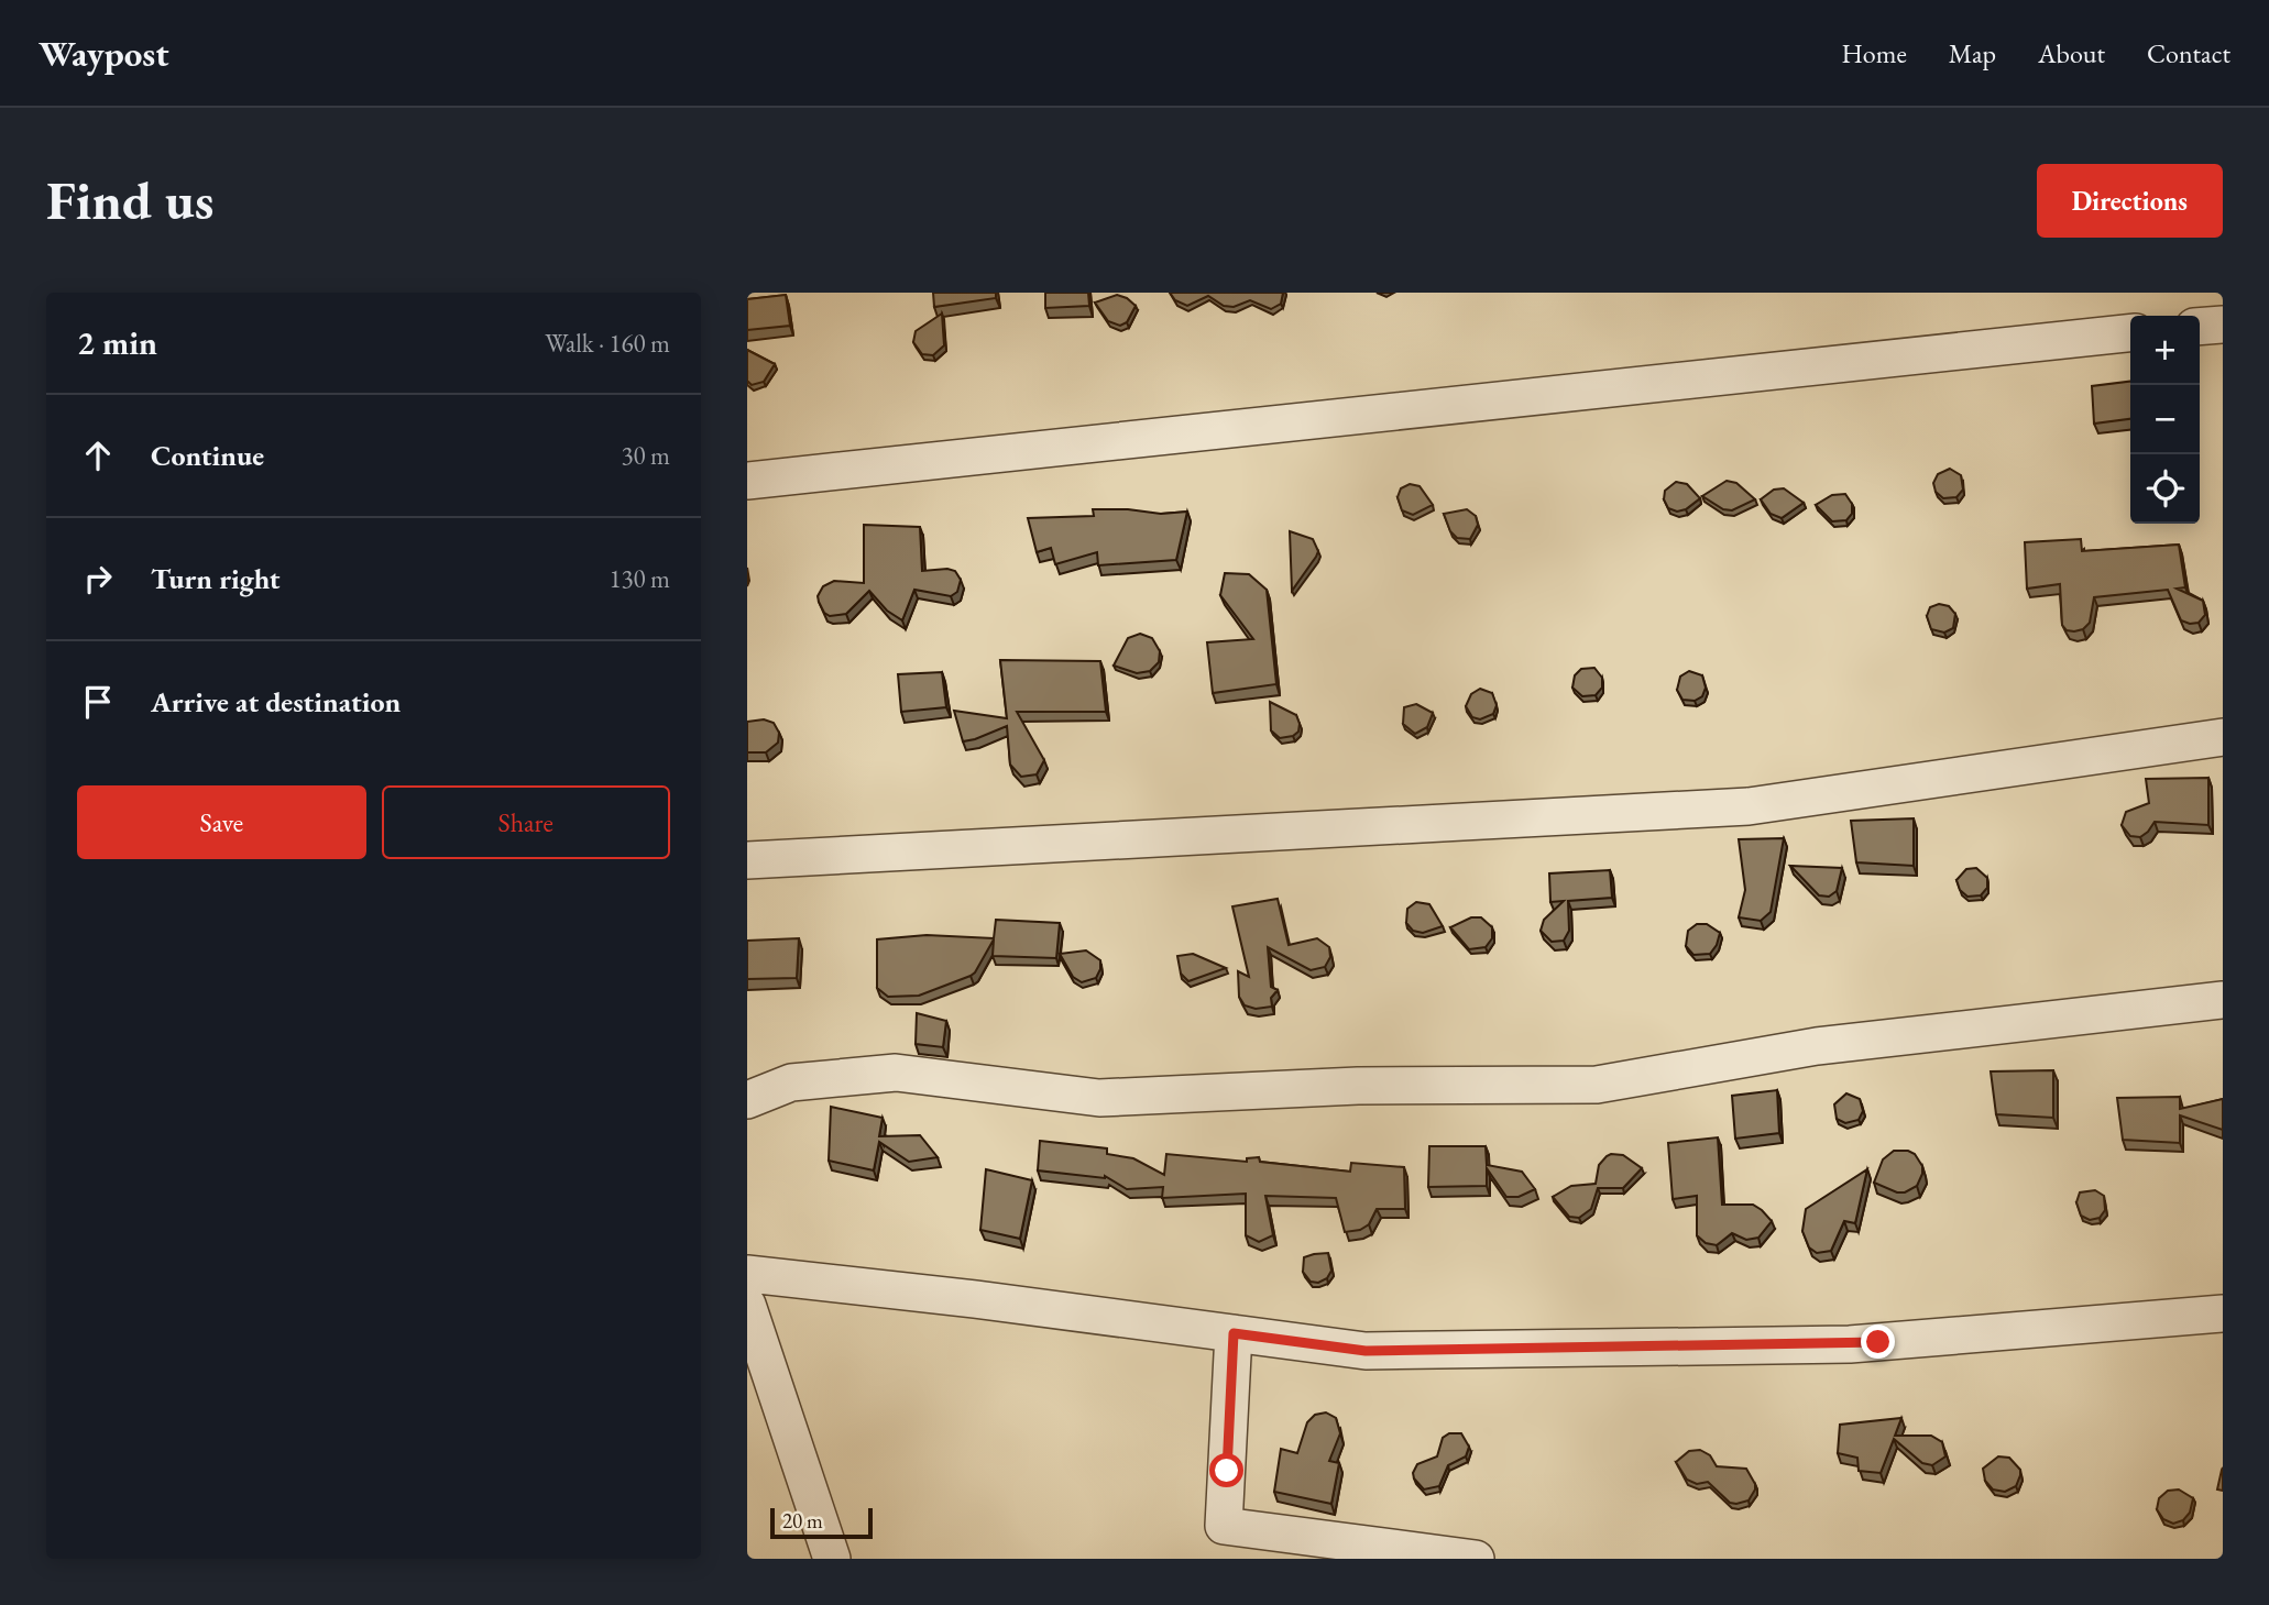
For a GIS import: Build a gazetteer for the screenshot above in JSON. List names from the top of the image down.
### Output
{
  "scale_bar": "20 m",
  "page": {
    "header": "Waypost",
    "nav": [
      "Home",
      "Map",
      "About",
      "Contact"
    ],
    "buttons": [
      "Directions",
      ["Save", "Share"]
    ],
    "title": "Find us",
    "heading": ["2 min", "Walk · 160 m"],
    "map_buttons": ["+", "−"],
    "list": [
      ["Continue", "30 m"],
      ["Turn right", "130 m"],
      "Arrive at destination"
    ],
    "scale": "20 m"
  }
}
